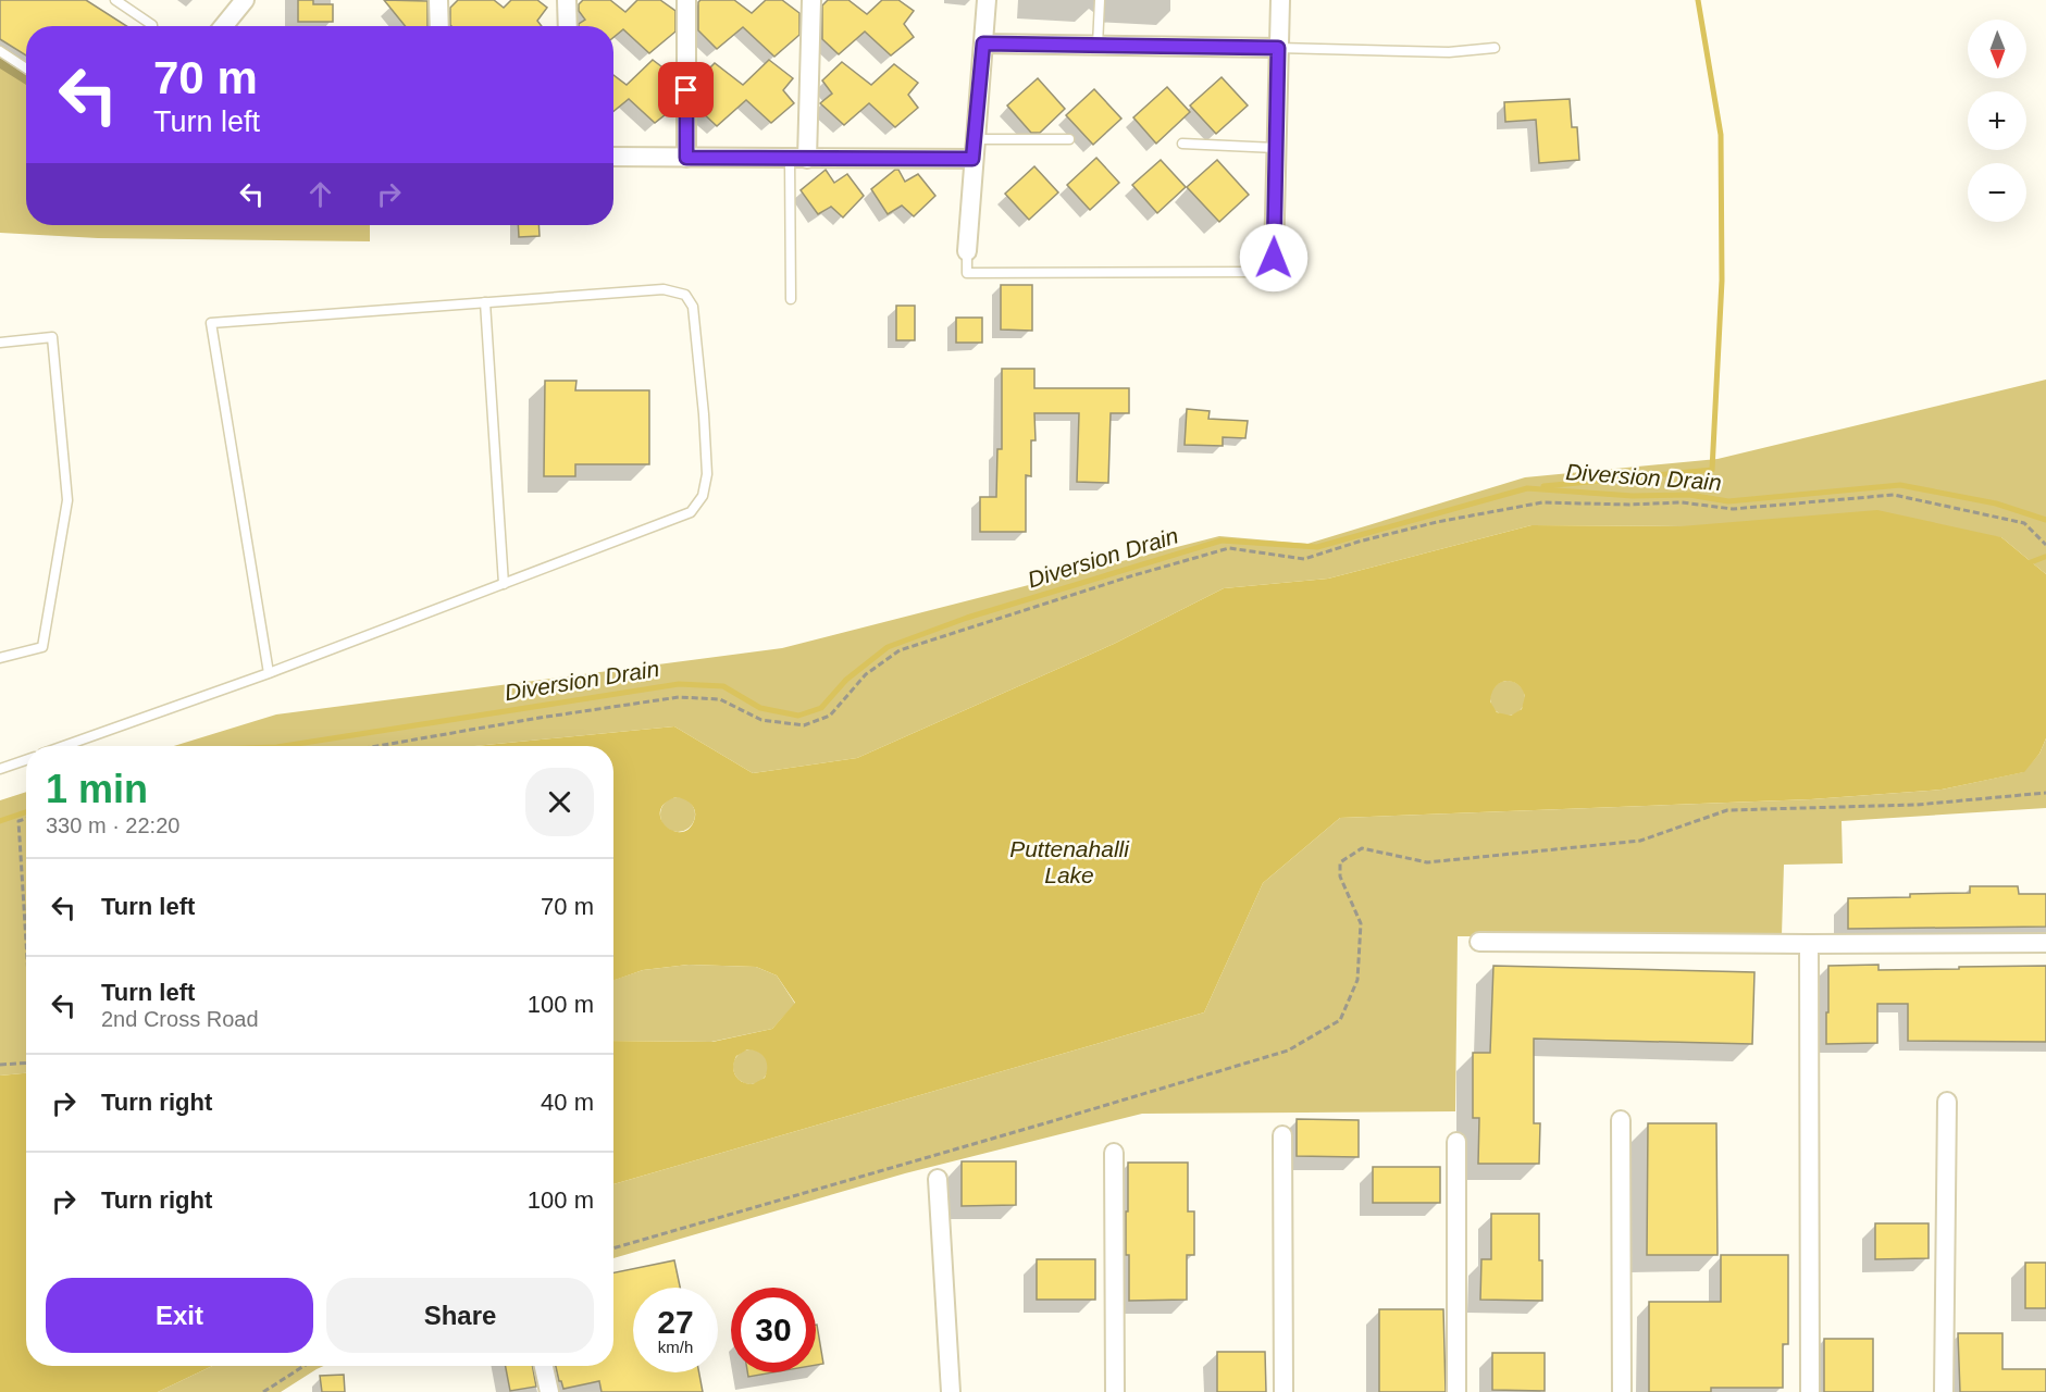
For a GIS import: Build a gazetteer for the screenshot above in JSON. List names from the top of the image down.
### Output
{
  "water": ["Diversion Drain", "Puttenahalli Lake"],
  "north": "bottom",
  "page": {
    "map_buttons": ["+", "−"],
    "turn": ["70 m", "Turn left"],
    "heading": ["1 min", "330 m · 22:20"],
    "list": [
      {
        "name": "Turn left",
        "value": "70 m"
      },
      {
        "name": "Turn left",
        "note": "2nd Cross Road",
        "value": "100 m"
      },
      {
        "name": "Turn right",
        "value": "40 m"
      },
      {
        "name": "Turn right",
        "value": "100 m"
      }
    ],
    "buttons": ["Exit", "Share"],
    "speed": "27 km/h",
    "limit": "30"
  }
}
